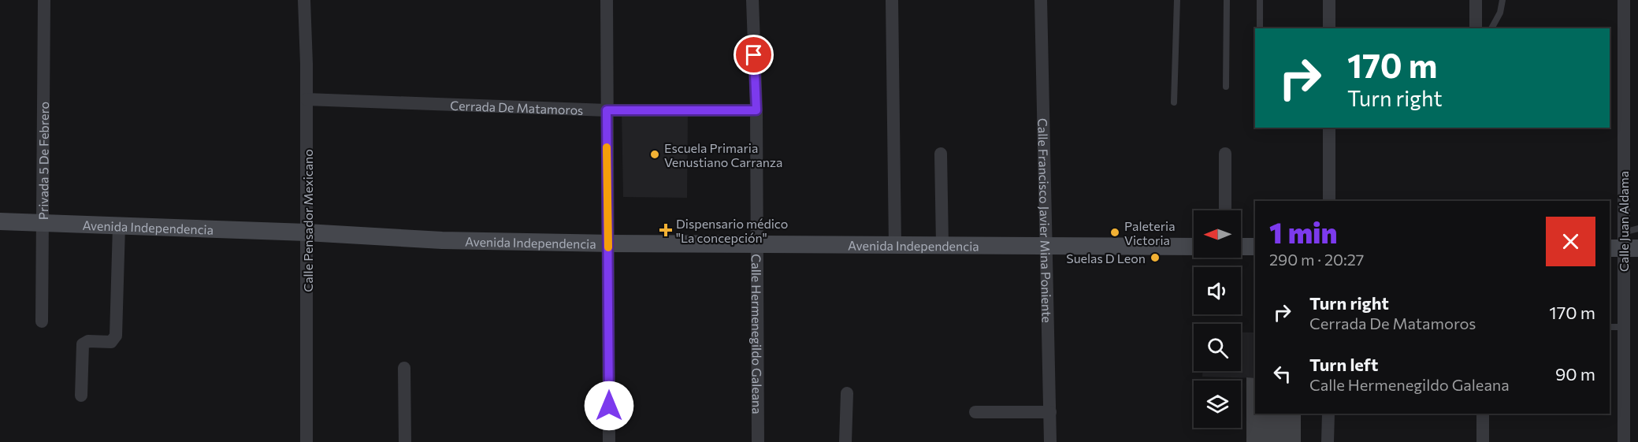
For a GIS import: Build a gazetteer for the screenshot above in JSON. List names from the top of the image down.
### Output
{
  "streets": {
    "main road": ["Avenida Independencia"],
    "street": [
      "Cerrada De Matamoros",
      "Privada 5 De Febrero",
      "Calle Pensador Mexicano",
      "Calle Francisco Javier Mina Poniente",
      "Calle Juan Aldama",
      "Calle Hermenegildo Galeana"
    ]
  },
  "crossings": [
    ["Cerrada De Matamoros", "Calle Pensador Mexicano"],
    ["Cerrada De Matamoros", "Calle Hermenegildo Galeana"],
    ["Privada 5 De Febrero", "Avenida Independencia"],
    ["Calle Pensador Mexicano", "Avenida Independencia"],
    ["Calle Francisco Javier Mina Poniente", "Avenida Independencia"],
    ["Avenida Independencia", "Calle Hermenegildo Galeana"]
  ],
  "places": {
    "other": ["Escuela Primaria Venustiano Carranza", "Paleteria Victoria", "Suelas D Leon"],
    "health": ["Dispensario médico \"La concepción\""]
  },
  "north": "left",
  "page": {
    "turn": ["170 m", "Turn right"],
    "heading": ["1 min", "290 m · 20:27"],
    "list": [
      {
        "name": "Turn right",
        "note": "Cerrada De Matamoros",
        "value": "170 m"
      },
      {
        "name": "Turn left",
        "note": "Calle Hermenegildo Galeana",
        "value": "90 m"
      }
    ]
  }
}
